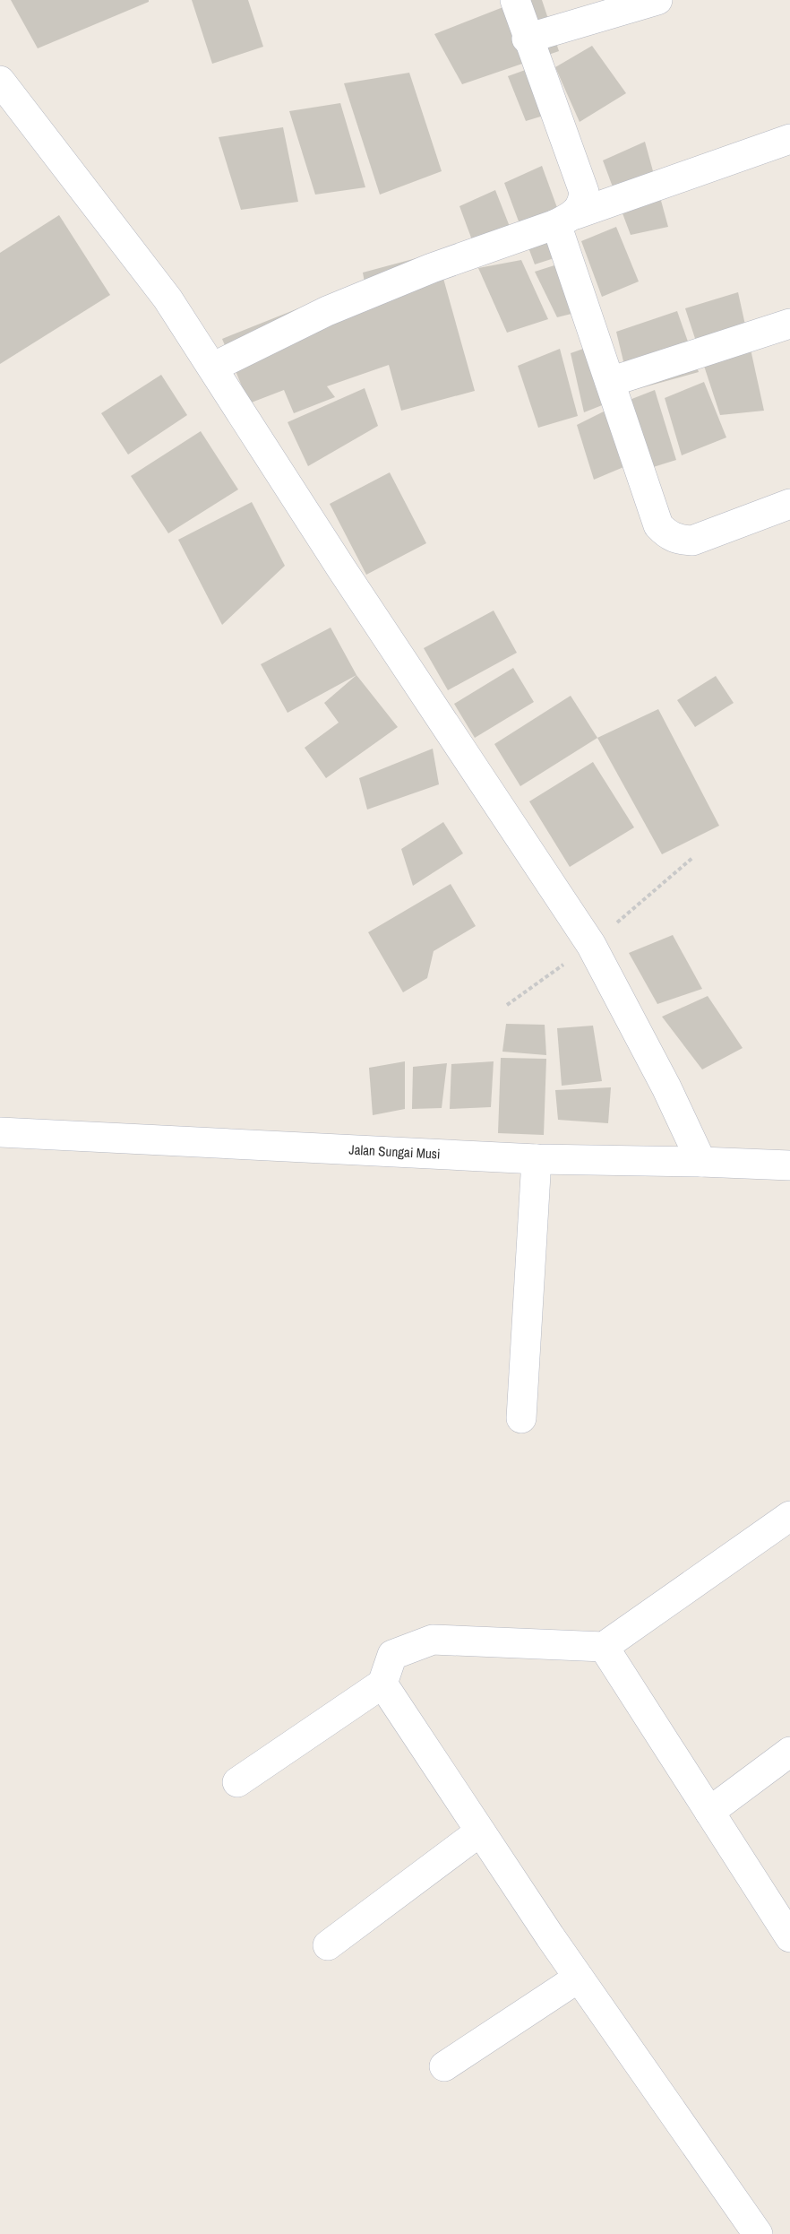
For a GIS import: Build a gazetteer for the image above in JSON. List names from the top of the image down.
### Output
{
  "streets": {
    "street": ["Jalan Sungai Musi"]
  }
}
